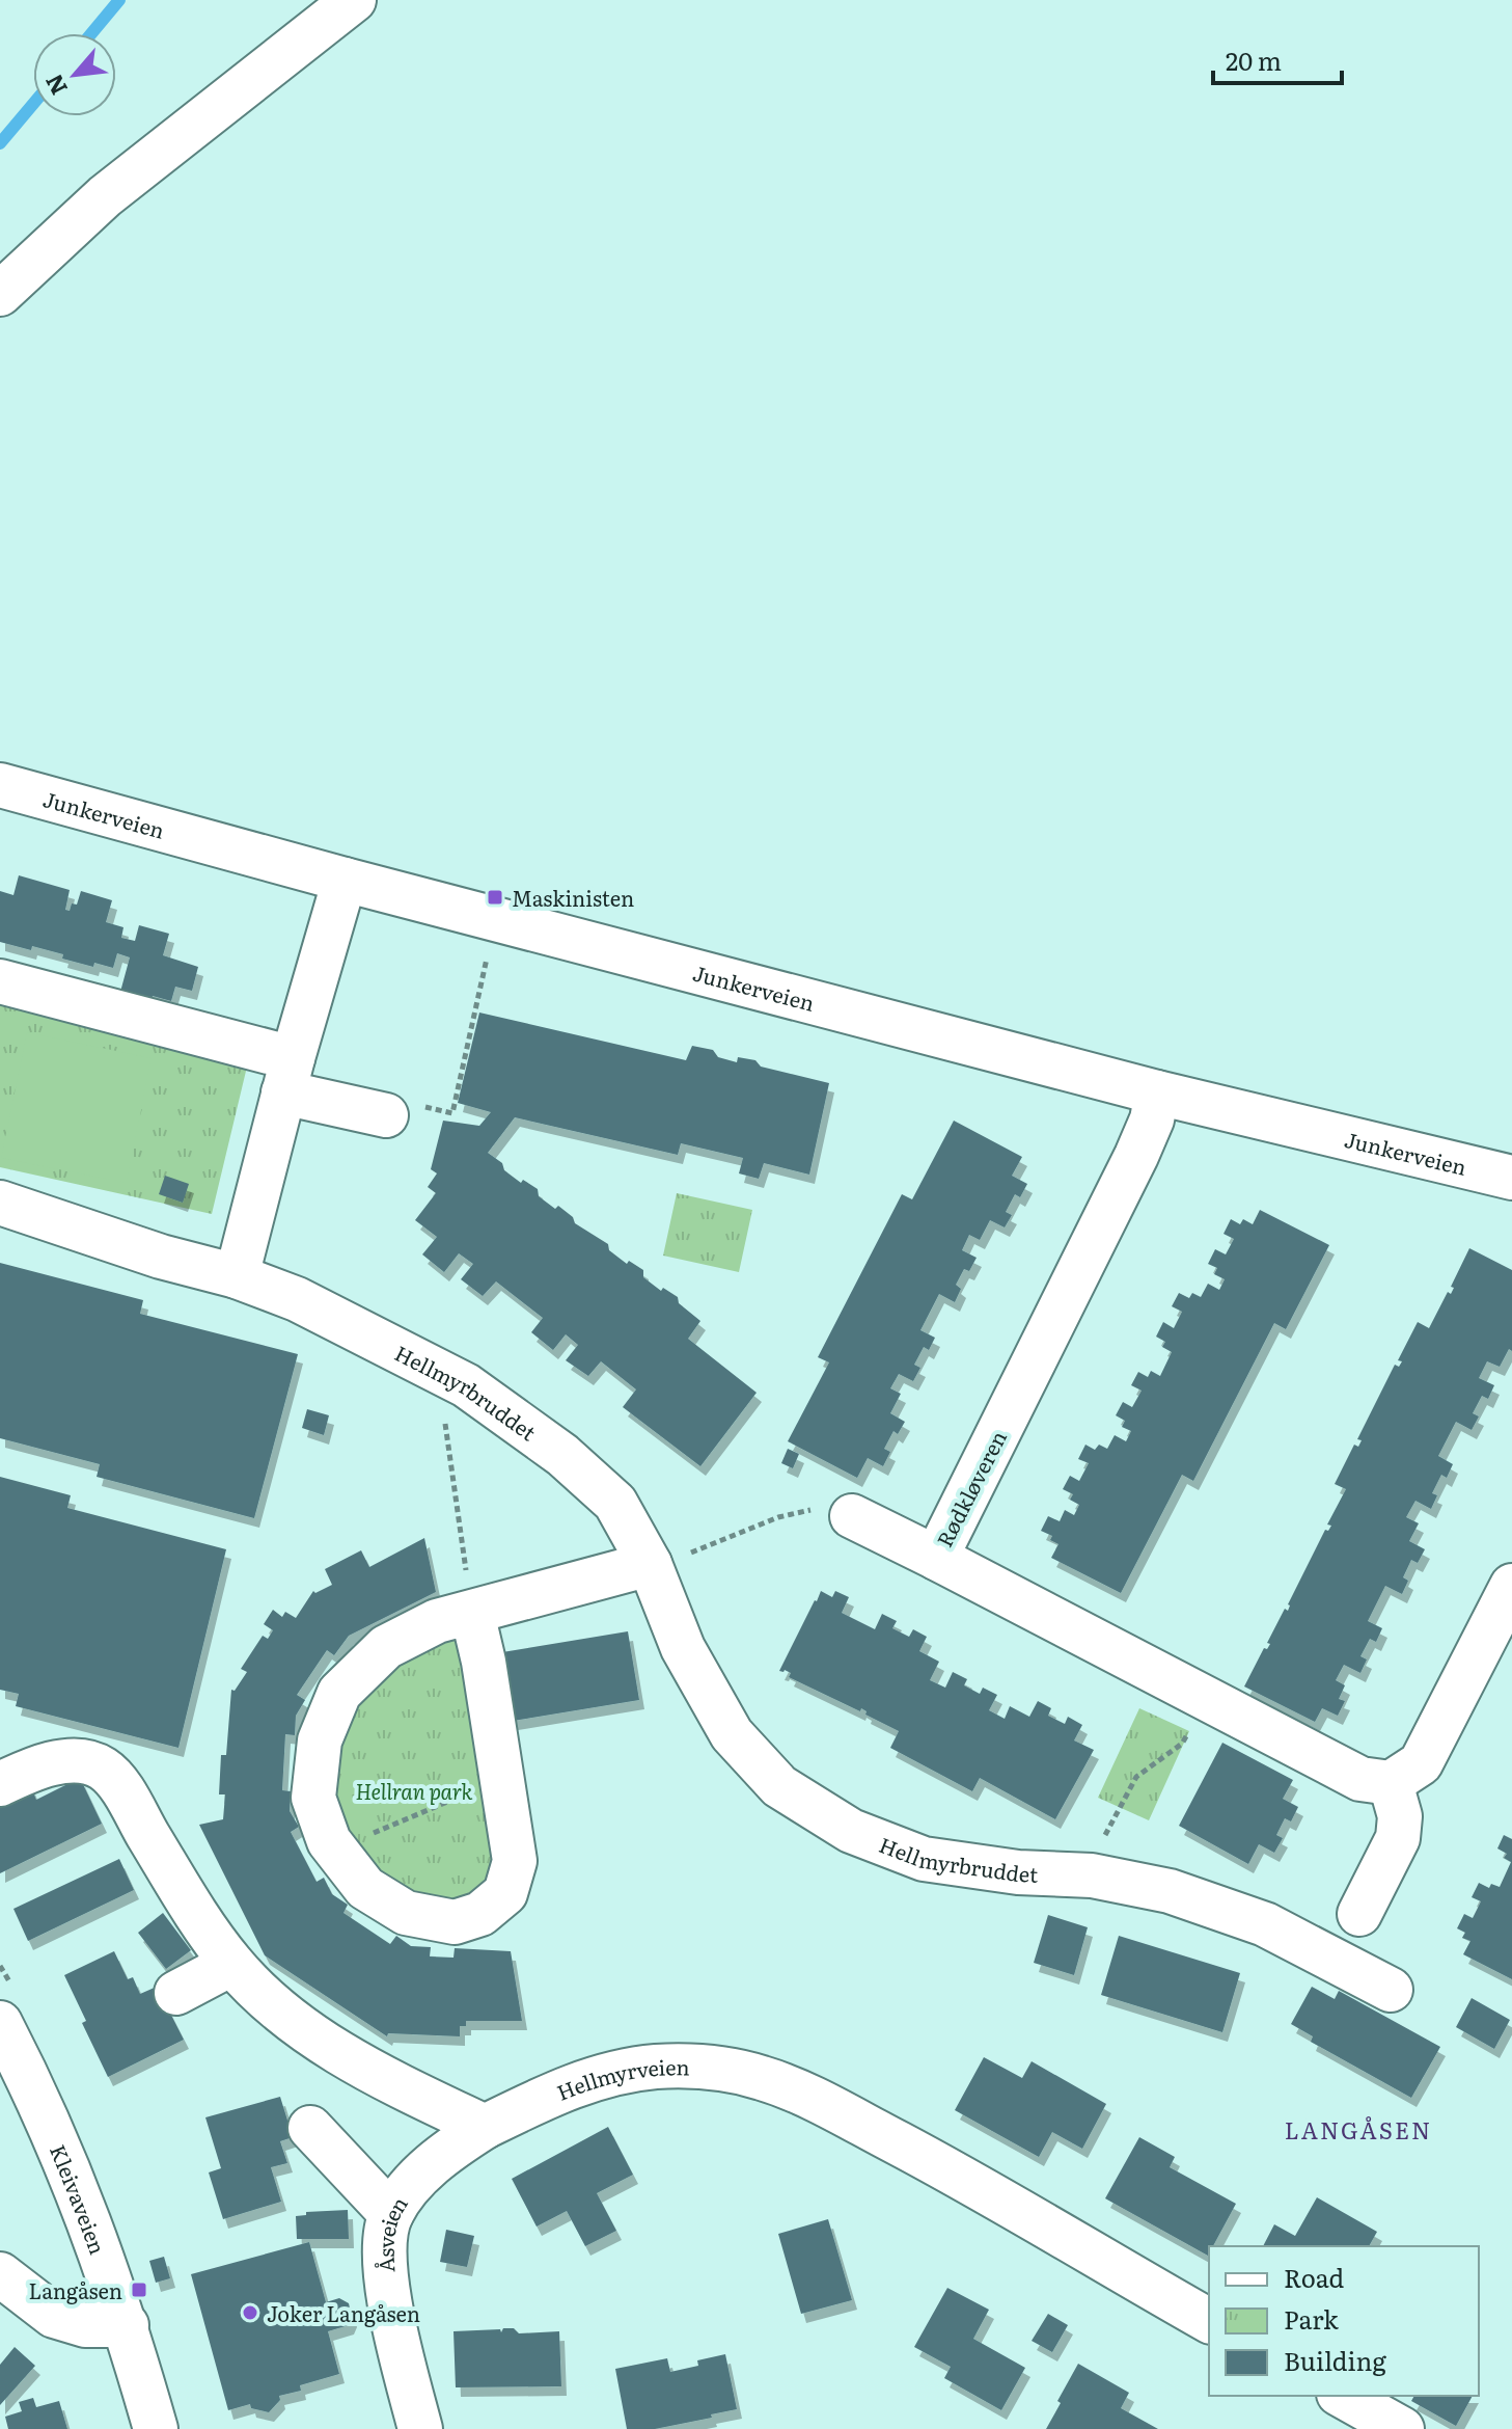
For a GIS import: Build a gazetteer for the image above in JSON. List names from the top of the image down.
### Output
{
  "streets": {
    "street": [
      "Junkerveien",
      "Hellmyrbruddet",
      "Rødkløveren",
      "Hellmyrveien",
      "Kleivaveien",
      "Åsveien"
    ]
  },
  "crossings": [
    ["Junkerveien", "Rødkløveren"],
    ["Hellmyrveien", "Åsveien"]
  ],
  "districts": ["LANGÅSEN"],
  "parks": ["Hellran park"],
  "places": {
    "transit": ["Maskinisten", "Langåsen"],
    "other": ["Joker Langåsen"]
  },
  "legend": ["Road", "Park", "Building"],
  "scale_bar": "20 m",
  "north": "bottom left"
}
